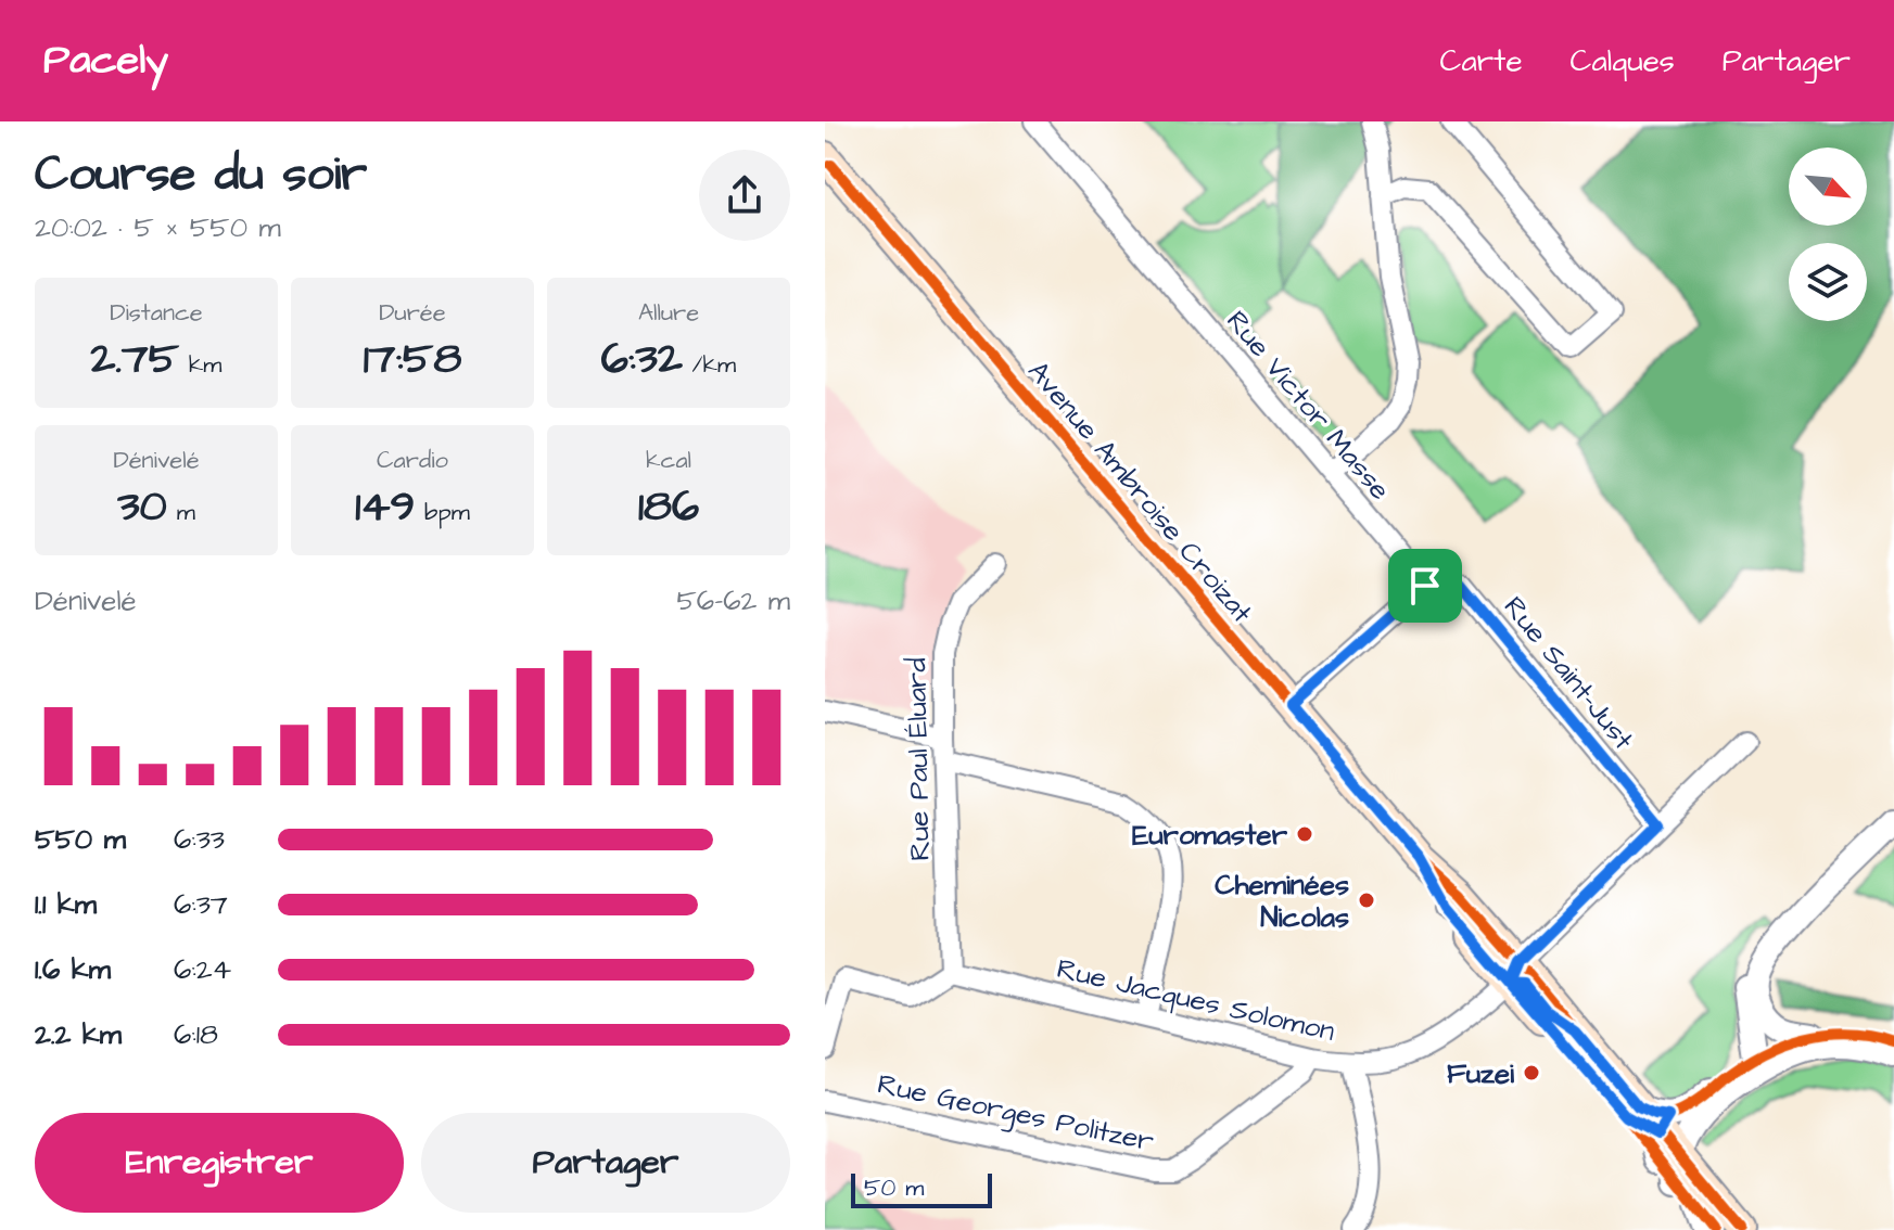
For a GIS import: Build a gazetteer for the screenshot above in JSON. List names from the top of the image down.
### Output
{
  "streets": {
    "main road": ["Avenue Ambroise Croizat"],
    "street": [
      "Rue Victor Masse",
      "Rue Saint-Just",
      "Rue Paul Éluard",
      "Rue Jacques Solomon",
      "Rue Georges Politzer"
    ]
  },
  "crossings": [
    ["Rue Victor Masse", "Rue Saint-Just"],
    ["Avenue Ambroise Croizat", "Rue Jacques Solomon"],
    ["Rue Saint-Just", "Rue Jacques Solomon"],
    ["Rue Paul Éluard", "Rue Jacques Solomon"],
    ["Rue Jacques Solomon", "Rue Georges Politzer"]
  ],
  "places": ["Euromaster", "Cheminées Nicolas", "Fuzei"],
  "scale_bar": "50 m",
  "north": "bottom right",
  "page": {
    "header": "Pacely",
    "nav": ["Carte", "Calques", "Partager"],
    "heading": ["Course du soir", "20:02 · 5 × 550 m"],
    "stats": [
      ["Distance", "2.75 km"],
      ["Durée", "17:58"],
      ["Allure", "6:32 /km"],
      ["Dénivelé", "30 m"],
      ["Cardio", "149 bpm"],
      ["kcal", "186"]
    ],
    "chart": ["Dénivelé", "56–62 m"],
    "list": [
      {
        "name": "550 m",
        "note": "6:33"
      },
      {
        "name": "1.1 km",
        "note": "6:37"
      },
      {
        "name": "1.6 km",
        "note": "6:24"
      },
      {
        "name": "2.2 km",
        "note": "6:18"
      }
    ],
    "buttons": ["Enregistrer", "Partager"],
    "scale": "50 m"
  }
}
